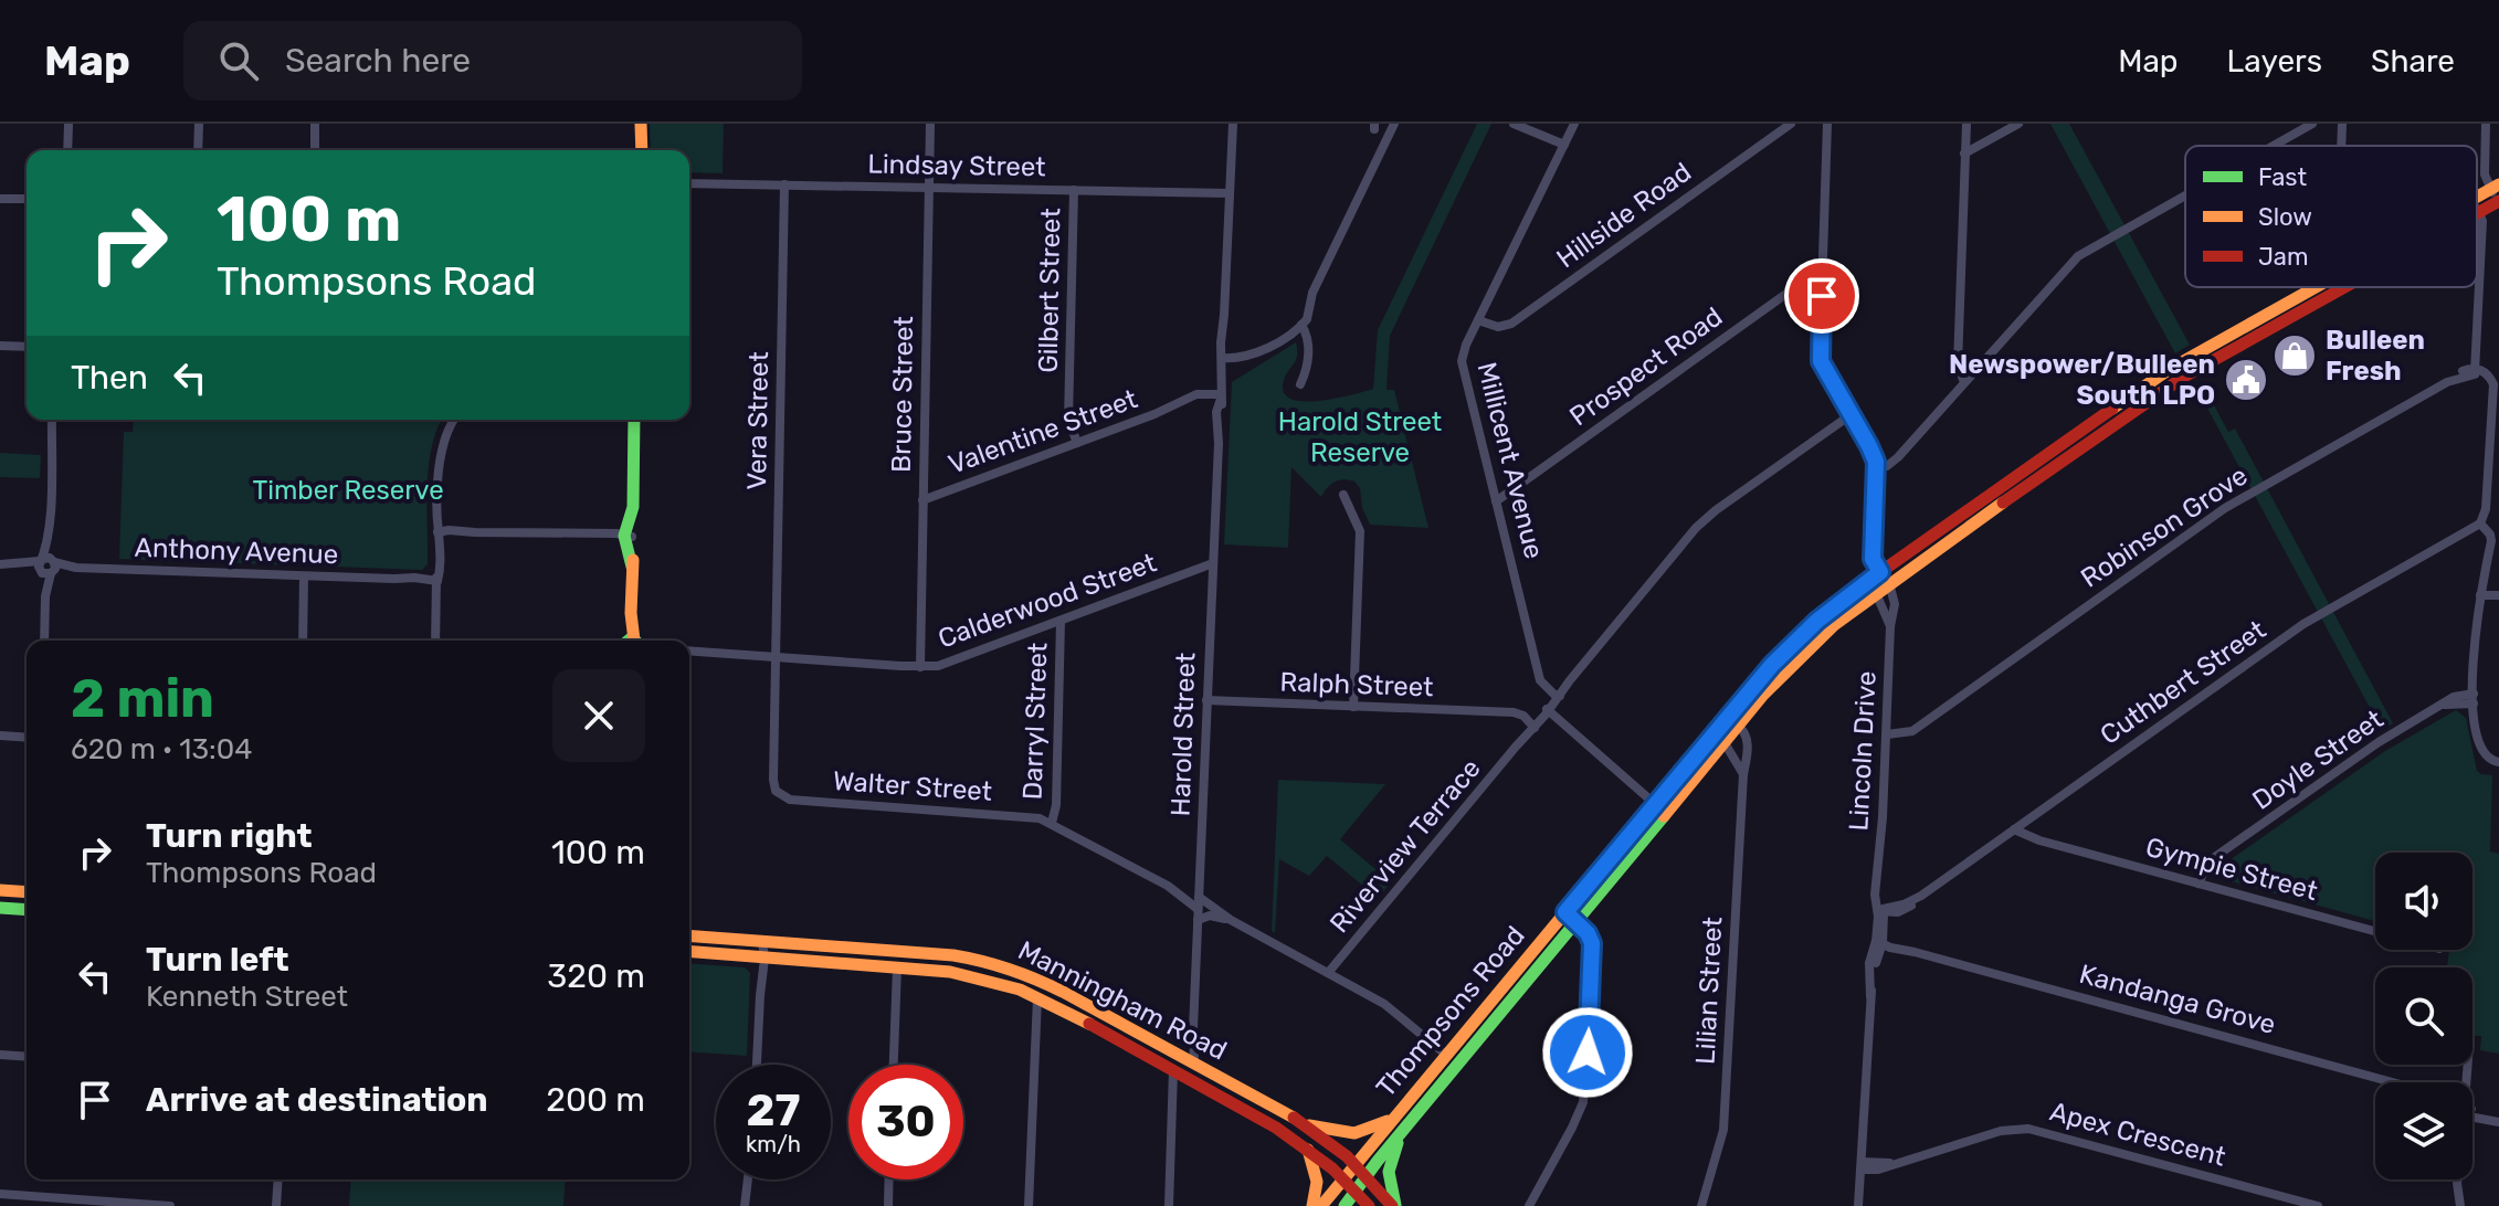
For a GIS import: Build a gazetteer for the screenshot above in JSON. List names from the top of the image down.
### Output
{
  "streets": {
    "main road": ["Manningham Road", "Thompsons Road"],
    "street": [
      "Lindsay Street",
      "Hillside Road",
      "Gilbert Street",
      "Prospect Road",
      "Bruce Street",
      "Vera Street",
      "Valentine Street",
      "Millicent Avenue",
      "Robinson Grove",
      "Anthony Avenue",
      "Calderwood Street",
      "Cuthbert Street",
      "Ralph Street",
      "Darryl Street",
      "Harold Street",
      "Lincoln Drive",
      "Doyle Street",
      "Walter Street",
      "Riverview Terrace",
      "Gympie Street",
      "Lilian Street",
      "Kandanga Grove",
      "Apex Crescent"
    ]
  },
  "crossings": [
    ["Lindsay Street", "Gilbert Street"],
    ["Lindsay Street", "Bruce Street"],
    ["Lindsay Street", "Vera Street"],
    ["Lindsay Street", "Harold Street"],
    ["Hillside Road", "Millicent Avenue"],
    ["Gilbert Street", "Valentine Street"],
    ["Prospect Road", "Millicent Avenue"],
    ["Bruce Street", "Valentine Street"],
    ["Bruce Street", "Calderwood Street"],
    ["Vera Street", "Calderwood Street"],
    ["Vera Street", "Walter Street"],
    ["Valentine Street", "Harold Street"],
    ["Millicent Avenue", "Riverview Terrace"],
    ["Robinson Grove", "Lincoln Drive"],
    ["Calderwood Street", "Darryl Street"],
    ["Calderwood Street", "Harold Street"],
    ["Calderwood Street", "Walter Street"],
    ["Cuthbert Street", "Lincoln Drive"],
    ["Cuthbert Street", "Gympie Street"],
    ["Ralph Street", "Harold Street"],
    ["Ralph Street", "Riverview Terrace"],
    ["Darryl Street", "Walter Street"],
    ["Harold Street", "Walter Street"],
    ["Harold Street", "Manningham Road"],
    ["Lincoln Drive", "Kandanga Grove"],
    ["Lincoln Drive", "Thompsons Road"],
    ["Lincoln Drive", "Apex Crescent"],
    ["Doyle Street", "Gympie Street"],
    ["Lilian Street", "Thompsons Road"],
    ["Manningham Road", "Thompsons Road"]
  ],
  "parks": ["Harold Street Reserve", "Timber Reserve"],
  "places": {
    "shop": ["Bulleen Fresh"],
    "public building": ["Newspower/Bulleen South LPO"]
  },
  "legend": ["Fast", "Slow", "Jam"],
  "page": {
    "header": "Map",
    "search": "Search here",
    "nav": ["Map", "Layers", "Share"],
    "turn": ["100 m", "Thompsons Road"],
    "then": "Then",
    "heading": ["2 min", "620 m · 13:04"],
    "list": [
      {
        "name": "Turn right",
        "note": "Thompsons Road",
        "value": "100 m"
      },
      {
        "name": "Turn left",
        "note": "Kenneth Street",
        "value": "320 m"
      },
      {
        "name": "Arrive at destination",
        "value": "200 m"
      }
    ],
    "speed": "27 km/h",
    "limit": "30"
  }
}
